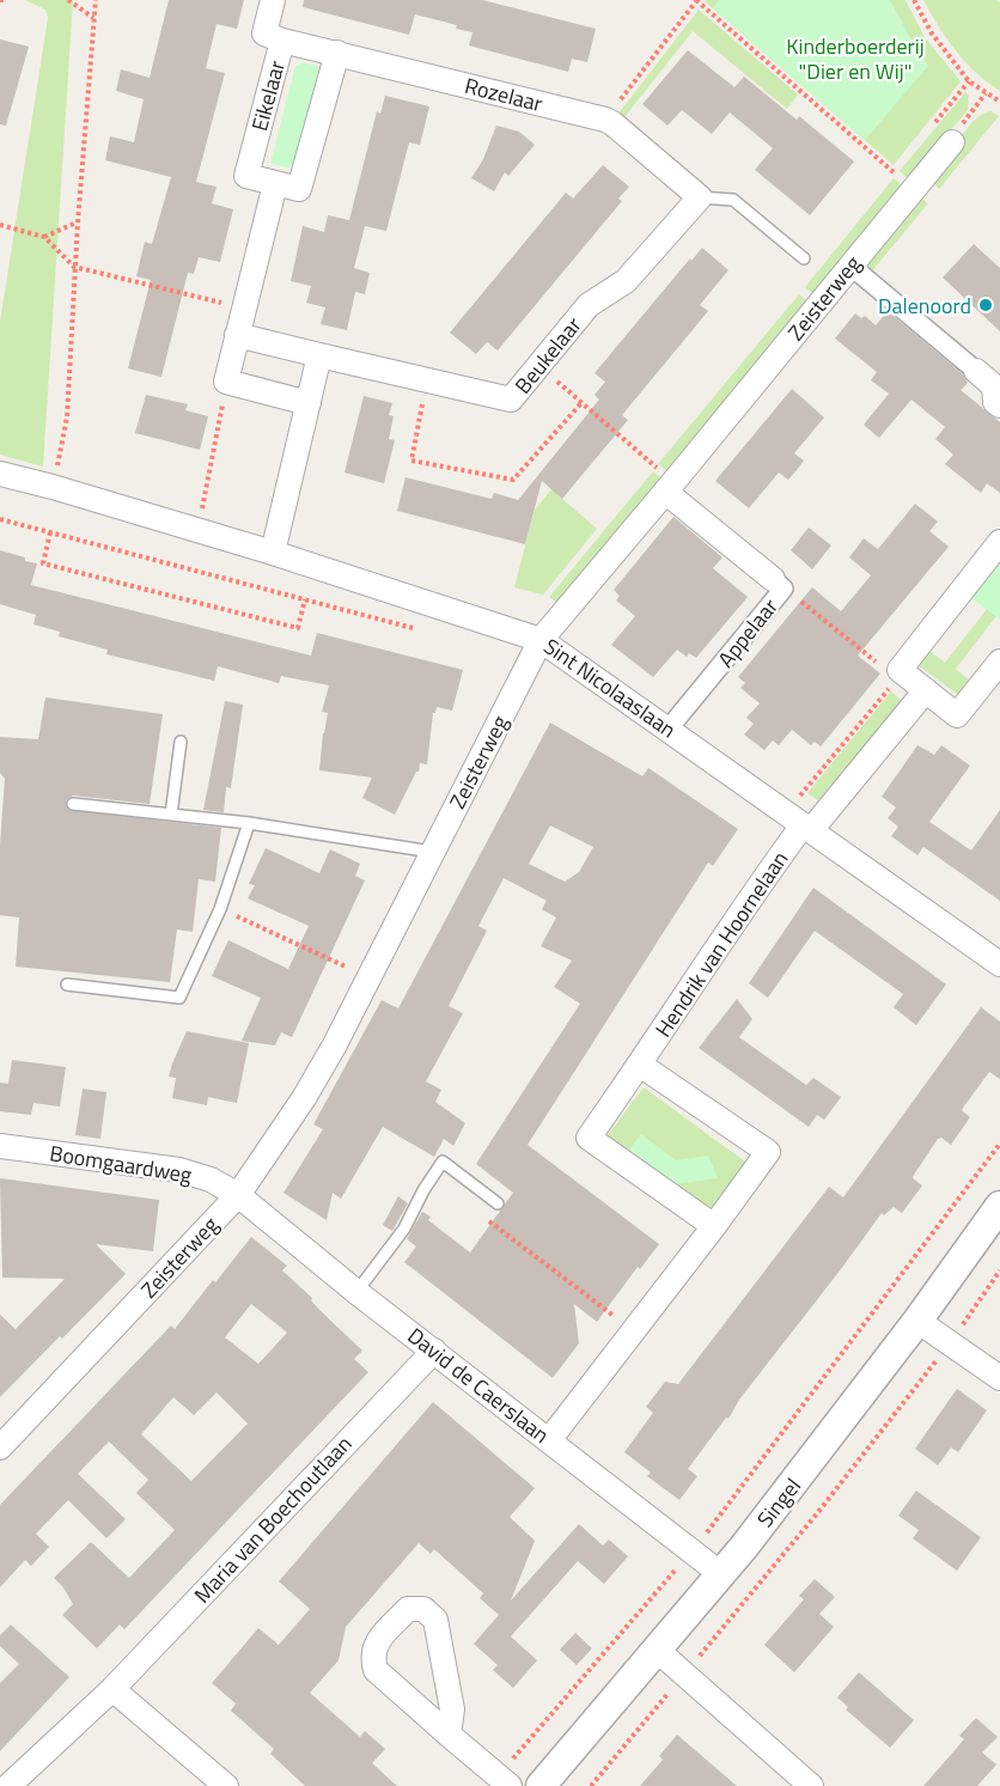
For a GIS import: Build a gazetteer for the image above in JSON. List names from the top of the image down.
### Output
{
  "streets": {
    "street": [
      "Rozelaar",
      "Eikelaar",
      "Zeisterweg",
      "Beukelaar",
      "Appelaar",
      "Sint Nicolaaslaan",
      "Hendrik van Hoornelaan",
      "Boomgaardweg",
      "David de Caerslaan",
      "Singel",
      "Maria van Boechoutlaan"
    ]
  },
  "crossings": [
    ["Rozelaar", "Eikelaar"],
    ["Rozelaar", "Beukelaar"],
    ["Zeisterweg", "Appelaar"],
    ["Zeisterweg", "Sint Nicolaaslaan"],
    ["Zeisterweg", "Boomgaardweg"],
    ["Zeisterweg", "David de Caerslaan"],
    ["Appelaar", "Sint Nicolaaslaan"],
    ["Sint Nicolaaslaan", "Hendrik van Hoornelaan"],
    ["Boomgaardweg", "David de Caerslaan"],
    ["David de Caerslaan", "Singel"],
    ["David de Caerslaan", "Maria van Boechoutlaan"]
  ],
  "parks": ["Kinderboerderij \"Dier en Wij\""],
  "places": ["Dalenoord"]
}
